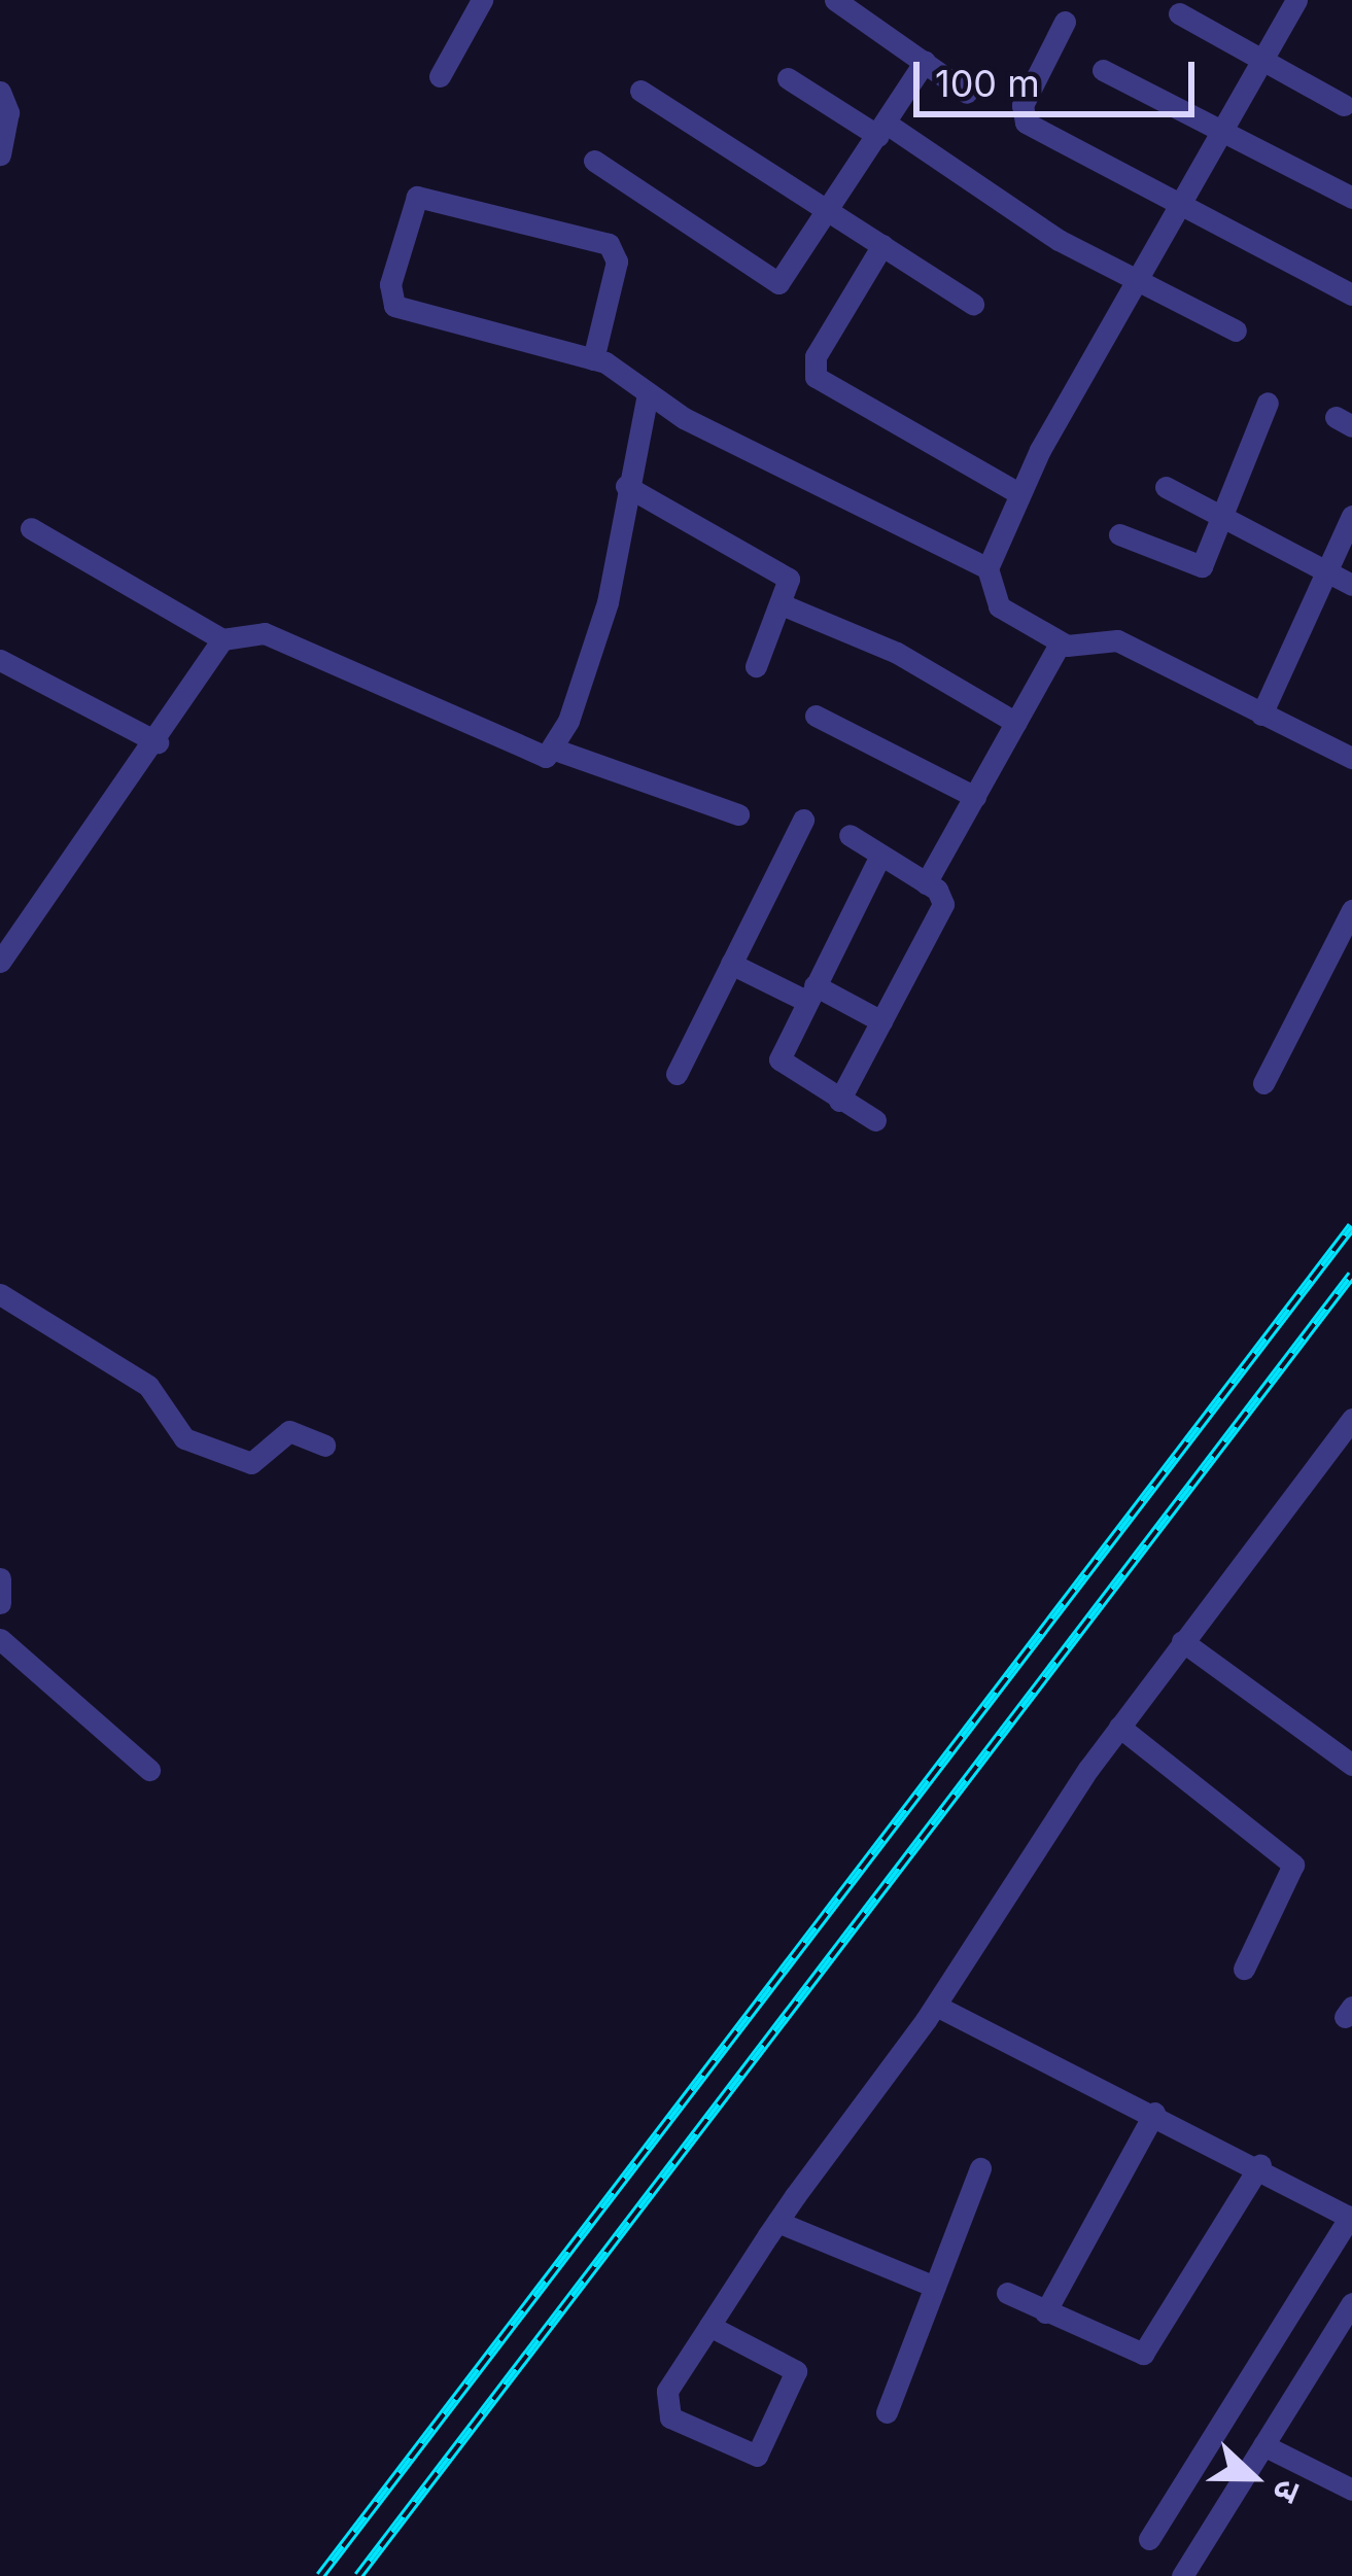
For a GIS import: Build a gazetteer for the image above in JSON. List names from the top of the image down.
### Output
{
  "scale_bar": "100 m",
  "north": "right"
}
